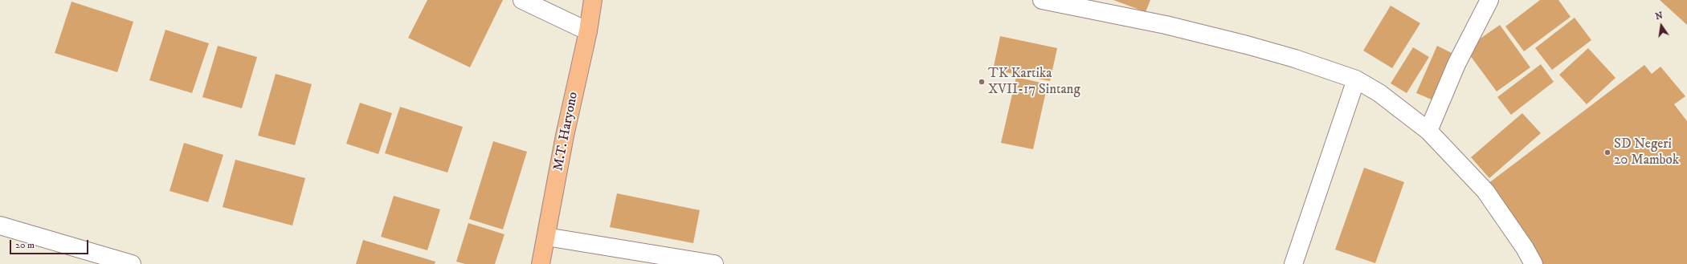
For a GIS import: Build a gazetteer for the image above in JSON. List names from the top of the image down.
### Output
{
  "streets": {
    "highway": ["M.T. Haryono"]
  },
  "places": ["TK Kartika XVII-17 Sintang", "SD Negeri 20 Mambok"],
  "scale_bar": "20 m",
  "north": "top"
}
